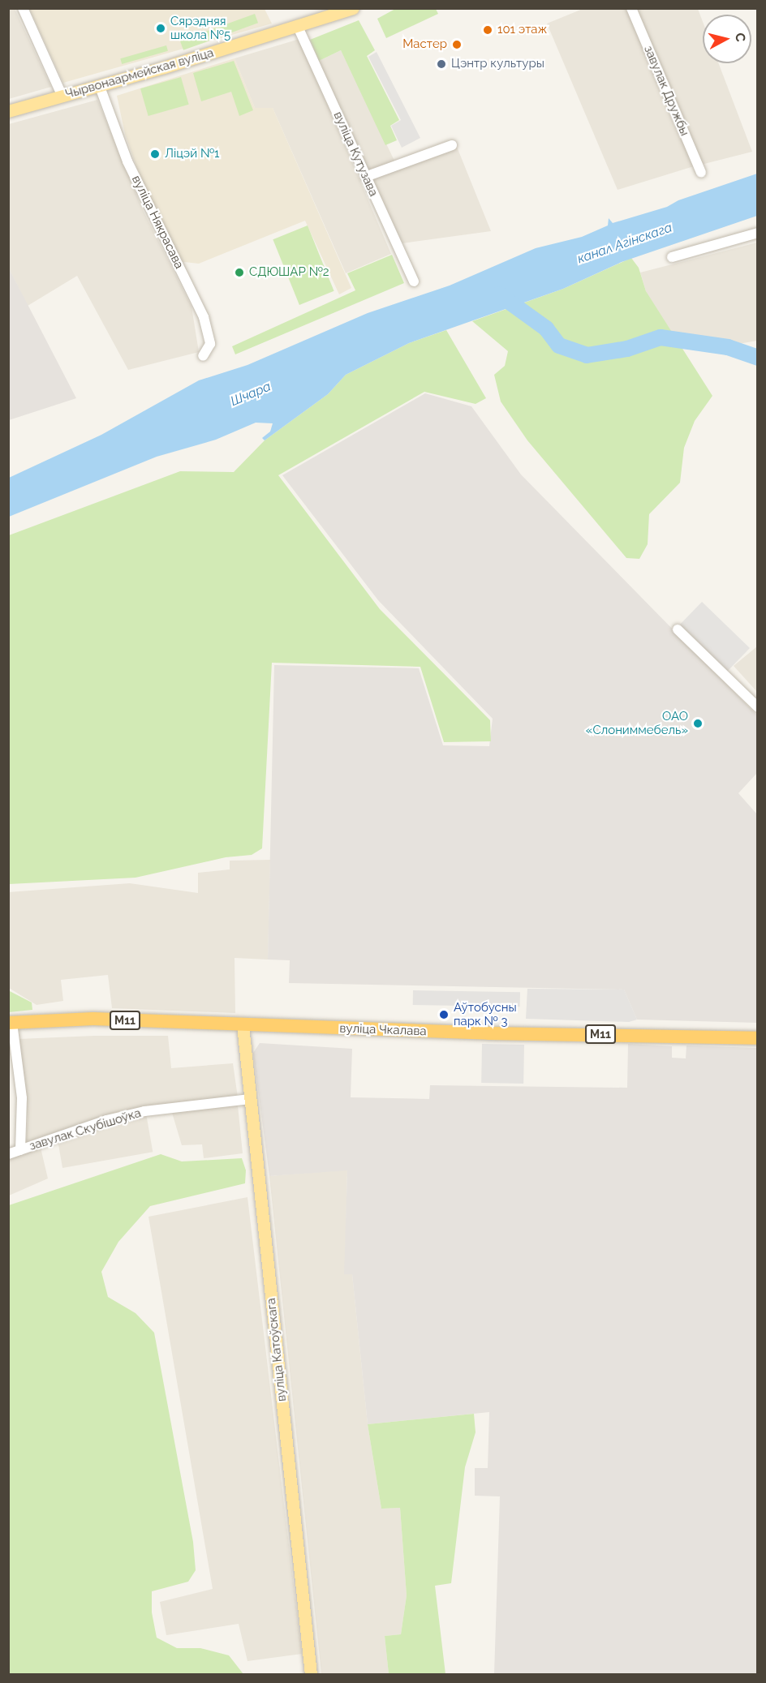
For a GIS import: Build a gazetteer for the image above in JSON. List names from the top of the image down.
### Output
{
  "streets": {
    "highway": ["М11", "вуліца Чкалава"],
    "main road": ["Чырвонаармейская вуліца", "вуліца Катоўскага"],
    "street": [
      "завулак Дружбы",
      "вуліца Кутузава",
      "вуліца Някрасава",
      "завулак Скубішоўка"
    ]
  },
  "crossings": [
    ["Чырвонаармейская вуліца", "вуліца Кутузава"],
    ["Чырвонаармейская вуліца", "вуліца Някрасава"],
    ["вуліца Чкалава", "вуліца Катоўскага"],
    ["завулак Скубішоўка", "вуліца Катоўскага"]
  ],
  "water": ["канал Агінскага", "Шчара"],
  "places": [
    "Сярэдняя школа №5",
    "101 этаж",
    "Мастер",
    "Цэнтр культуры",
    "Ліцэй №1",
    "СДЮШАР №2",
    "ОАО «Слониммебель»",
    "Аўтобусны парк № 3"
  ],
  "north": "right"
}
